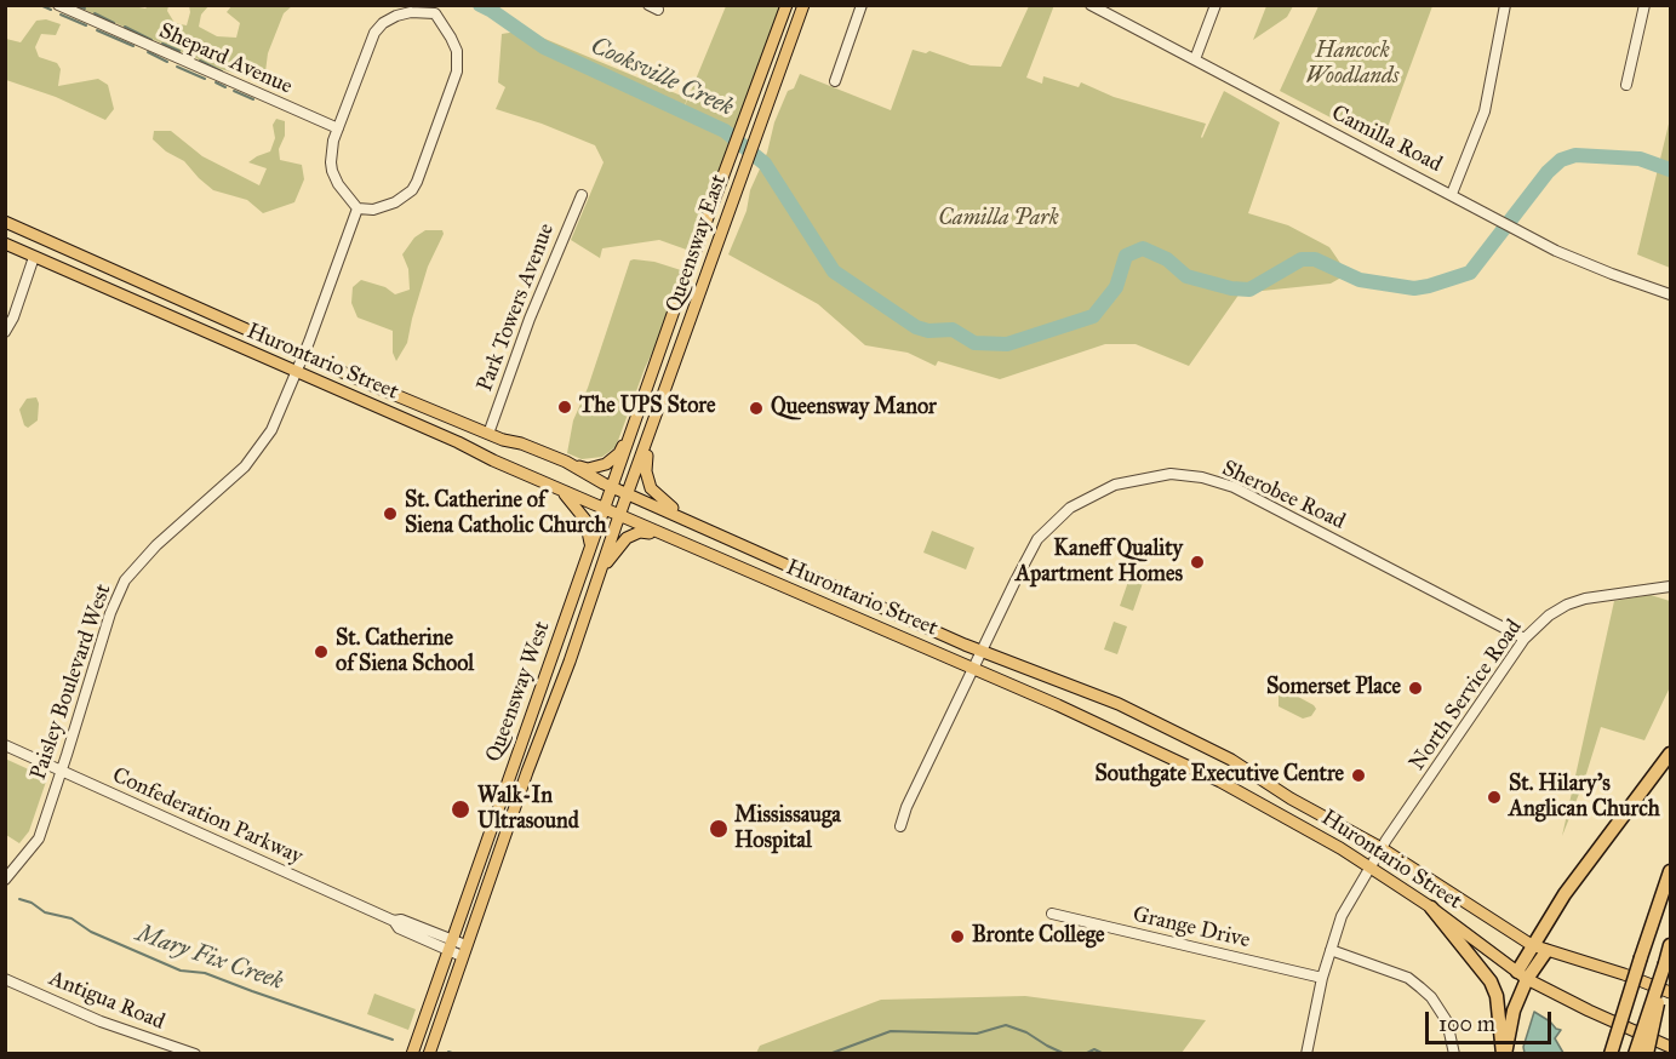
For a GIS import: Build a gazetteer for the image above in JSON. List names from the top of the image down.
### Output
{
  "streets": {
    "main road": ["Queensway East", "Hurontario Street", "Queensway West"],
    "street": [
      "Shepard Avenue",
      "Camilla Road",
      "Park Towers Avenue",
      "Sherobee Road",
      "Paisley Boulevard West",
      "North Service Road",
      "Confederation Parkway",
      "Grange Drive",
      "Antigua Road"
    ]
  },
  "crossings": [
    ["Queensway East", "Hurontario Street"],
    ["Queensway East", "Queensway West"],
    ["Park Towers Avenue", "Hurontario Street"],
    ["Hurontario Street", "Sherobee Road"],
    ["Hurontario Street", "Paisley Boulevard West"],
    ["Hurontario Street", "Queensway West"],
    ["Hurontario Street", "North Service Road"],
    ["Sherobee Road", "North Service Road"],
    ["Paisley Boulevard West", "Confederation Parkway"],
    ["Queensway West", "Confederation Parkway"],
    ["North Service Road", "Grange Drive"]
  ],
  "water": ["Cooksville Creek", "Mary Fix Creek"],
  "parks": ["Hancock Woodlands", "Camilla Park"],
  "places": [
    "The UPS Store",
    "Queensway Manor",
    "St. Catherine of Siena Catholic Church",
    "Kaneff Quality Apartment Homes",
    "St. Catherine of Siena School",
    "Somerset Place",
    "Southgate Executive Centre",
    "St. Hilary's Anglican Church",
    "Walk-In Ultrasound",
    "Mississauga Hospital",
    "Bronte College"
  ],
  "scale_bar": "100 m"
}
